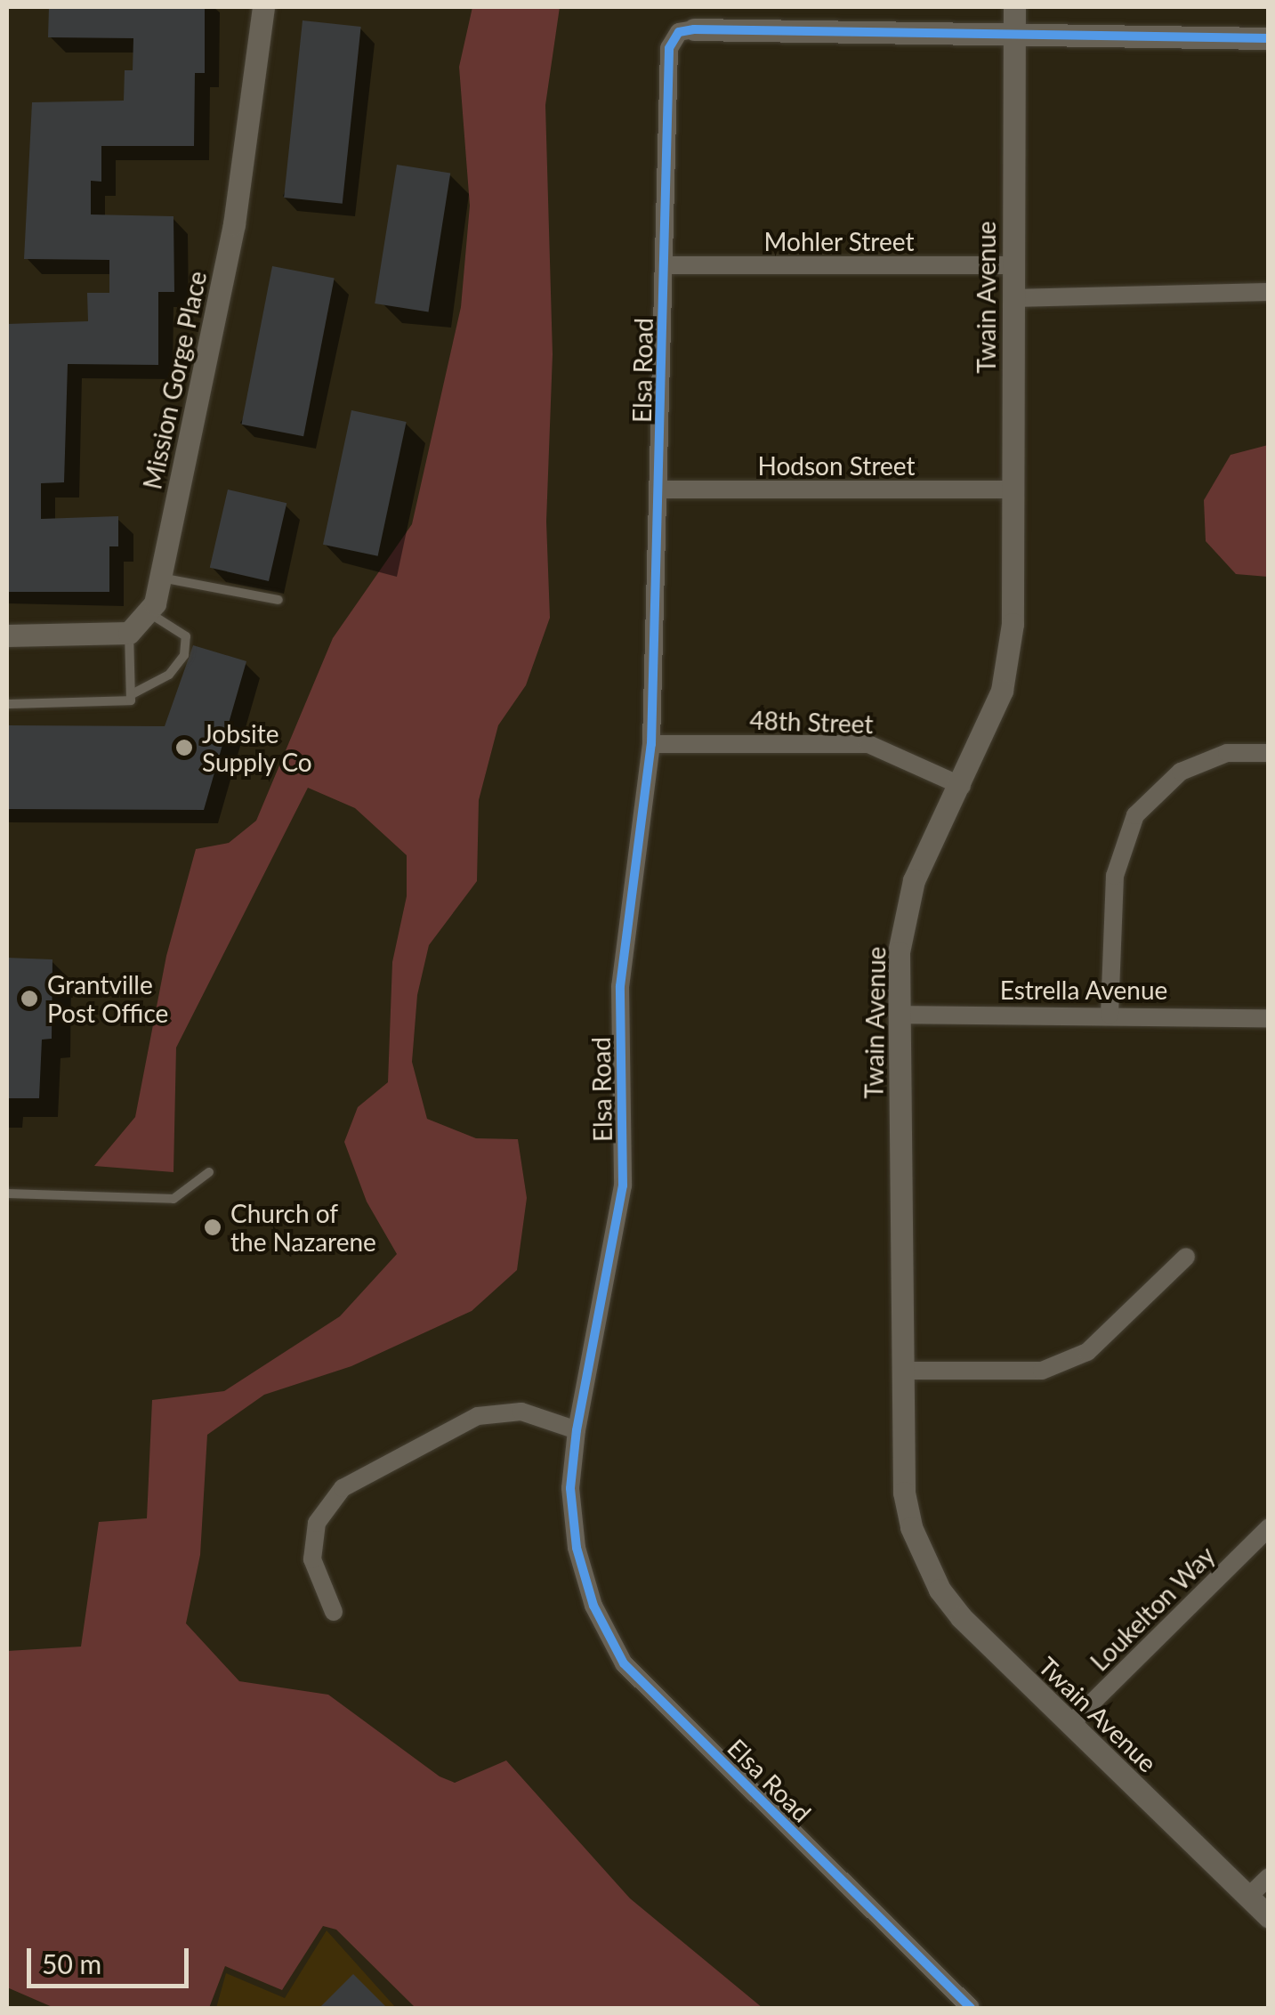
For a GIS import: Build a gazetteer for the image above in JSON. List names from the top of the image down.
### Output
{
  "streets": {
    "street": [
      "Mohler Street",
      "Twain Avenue",
      "Elsa Road",
      "Mission Gorge Place",
      "Hodson Street",
      "48th Street",
      "Estrella Avenue",
      "Loukelton Way"
    ]
  },
  "crossings": [
    ["Mohler Street", "Twain Avenue"],
    ["Mohler Street", "Elsa Road"],
    ["Twain Avenue", "Hodson Street"],
    ["Twain Avenue", "48th Street"],
    ["Twain Avenue", "Estrella Avenue"],
    ["Twain Avenue", "Loukelton Way"],
    ["Elsa Road", "Hodson Street"],
    ["Elsa Road", "48th Street"]
  ],
  "places": ["Jobsite Supply Co", "Grantville Post Office", "Church of the Nazarene"],
  "scale_bar": "50 m"
}
